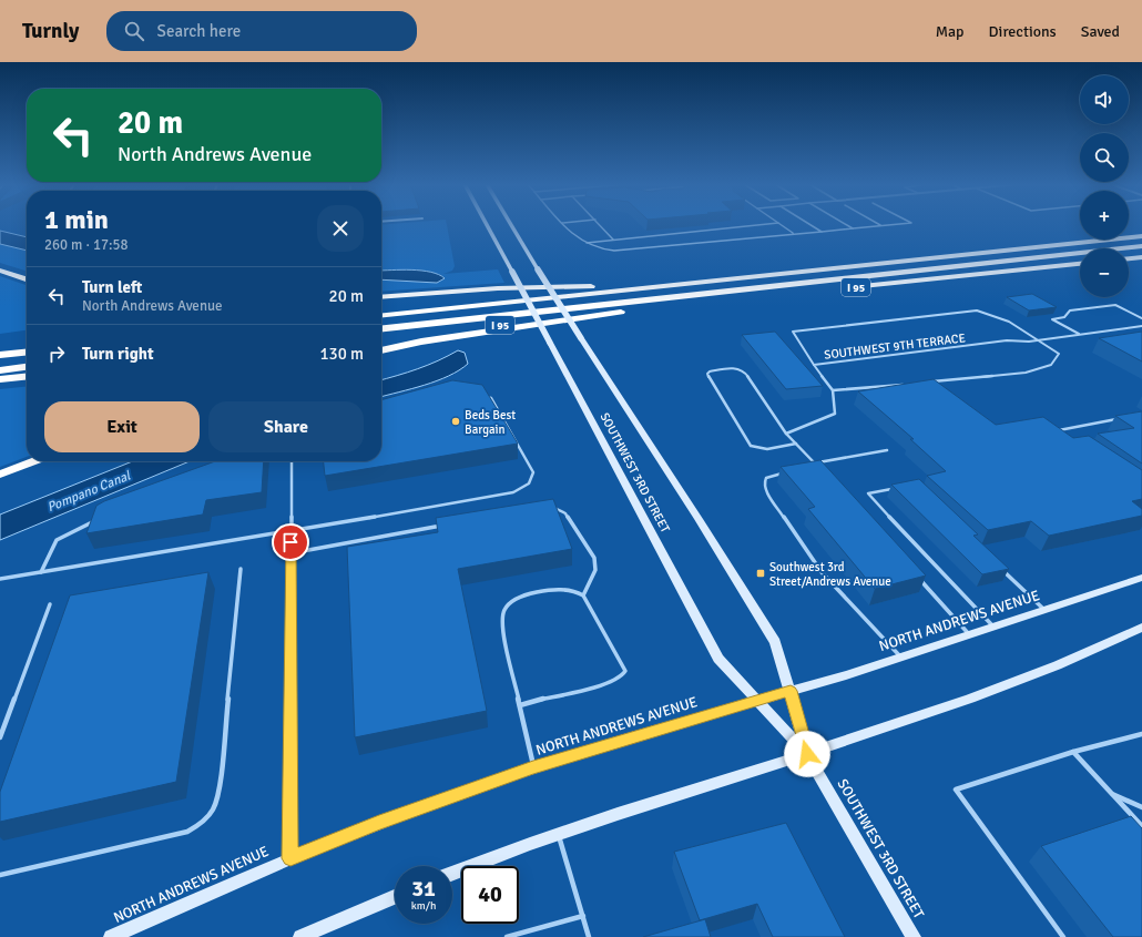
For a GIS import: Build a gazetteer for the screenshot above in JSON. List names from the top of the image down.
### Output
{
  "streets": {
    "highway": ["I 95"],
    "street": ["SOUTHWEST 3RD STREET", "NORTH ANDREWS AVENUE"],
    "lane": ["SOUTHWEST 9TH TERRACE"]
  },
  "crossings": [
    ["SOUTHWEST 3RD STREET", "NORTH ANDREWS AVENUE"]
  ],
  "water": ["Pompano Canal"],
  "places": {
    "other": ["Beds Best Bargain"],
    "transit": ["Southwest 3rd Street/Andrews Avenue"]
  },
  "page": {
    "header": "Turnly",
    "search": "Search here",
    "nav": ["Map", "Directions", "Saved"],
    "map_buttons": ["+", "−"],
    "turn": ["20 m", "North Andrews Avenue"],
    "heading": ["1 min", "260 m · 17:58"],
    "list": [
      {
        "name": "Turn left",
        "note": "North Andrews Avenue",
        "value": "20 m"
      },
      {
        "name": "Turn right",
        "value": "130 m"
      }
    ],
    "buttons": ["Exit", "Share"],
    "speed": "31 km/h",
    "limit": "40"
  }
}
